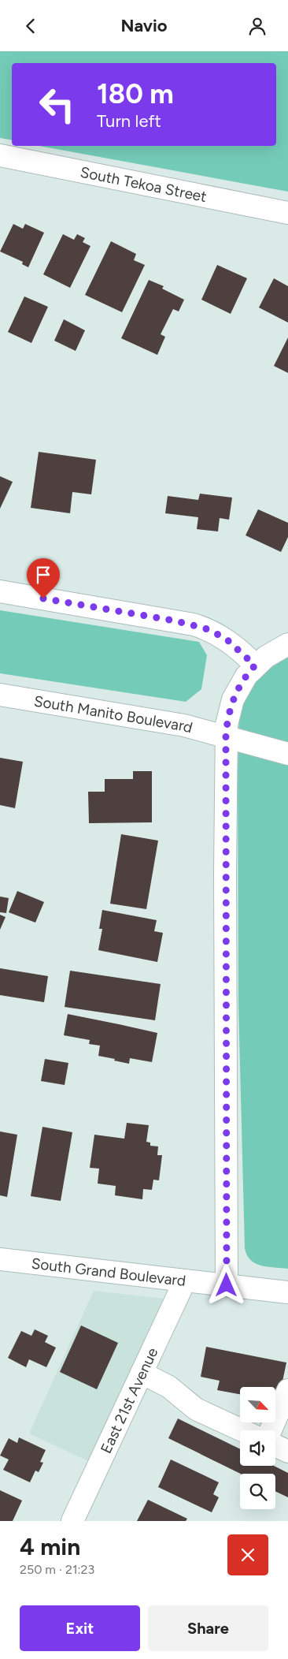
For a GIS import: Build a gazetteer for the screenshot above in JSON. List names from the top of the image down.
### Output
{
  "streets": {
    "street": [
      "South Tekoa Street",
      "South Manito Boulevard",
      "South Grand Boulevard",
      "East 21st Avenue"
    ]
  },
  "crossings": [
    ["South Grand Boulevard", "East 21st Avenue"]
  ],
  "north": "bottom right",
  "page": {
    "header": "Navio",
    "turn": ["180 m", "Turn left"],
    "heading": ["4 min", "250 m · 21:23"],
    "buttons": ["Exit", "Share"]
  }
}
